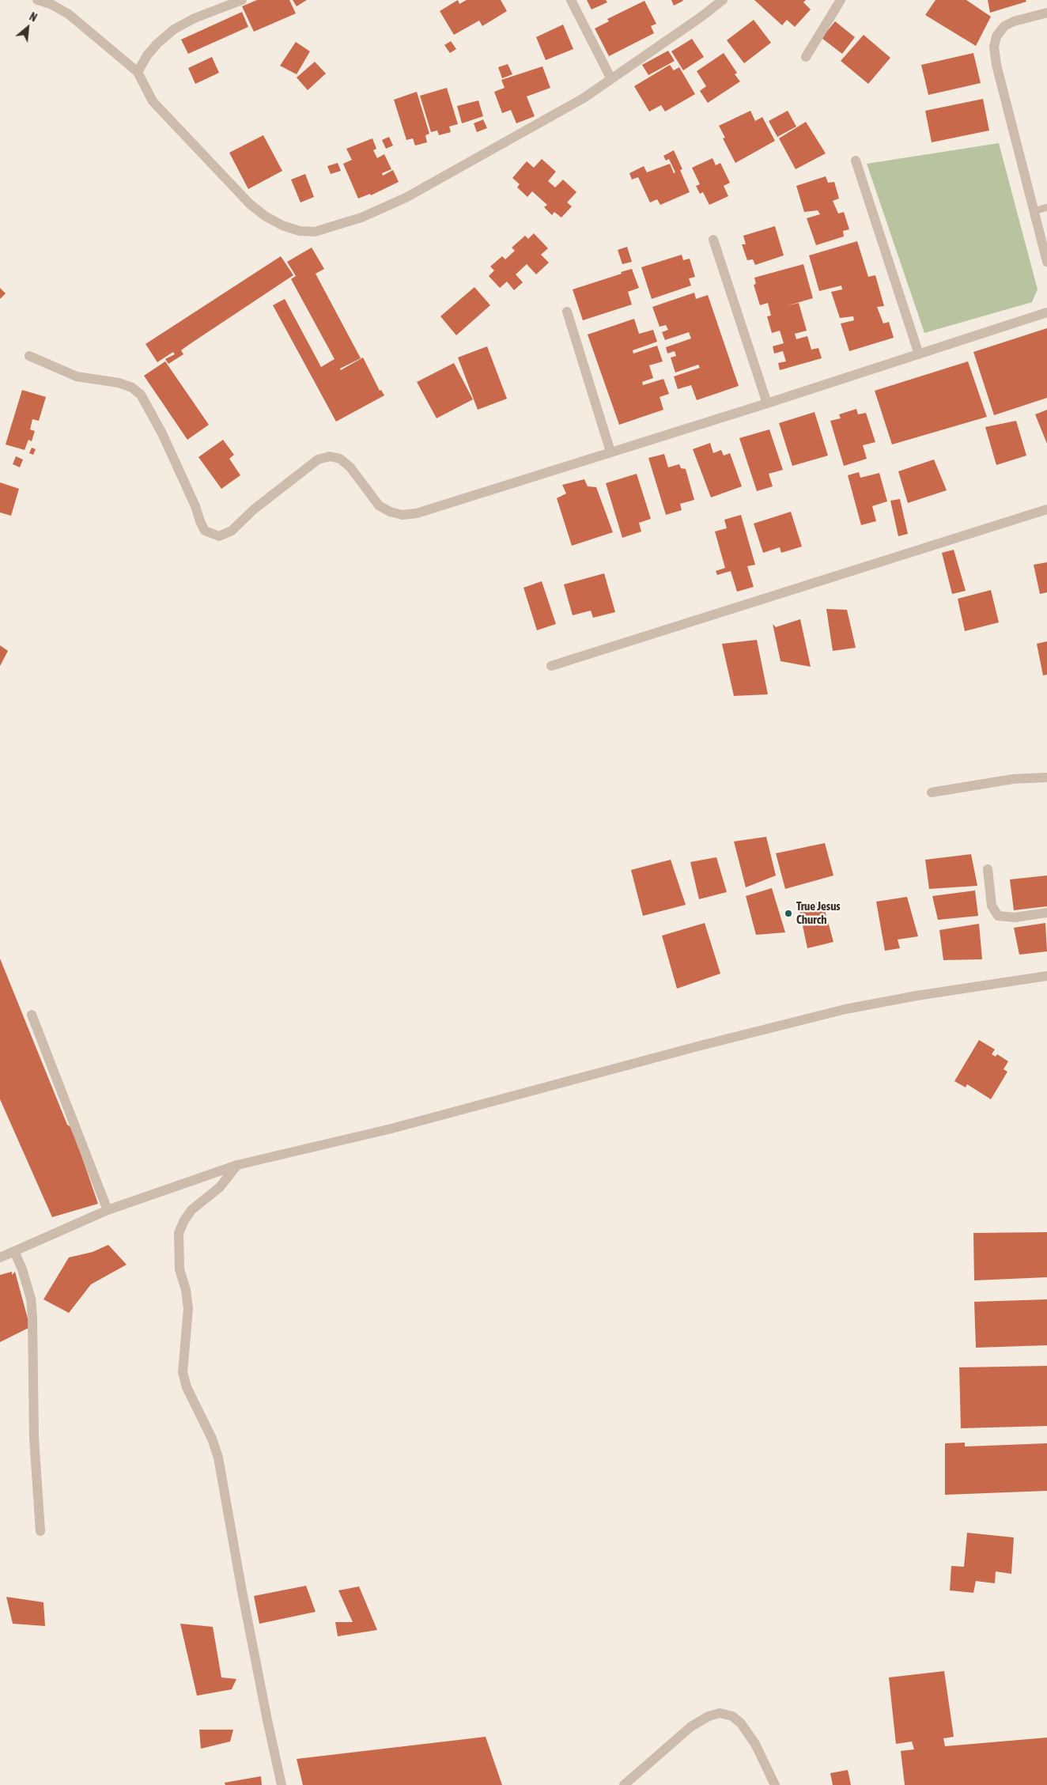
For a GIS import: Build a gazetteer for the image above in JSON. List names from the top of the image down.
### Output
{
  "places": ["True Jesus Church"],
  "north": "top right"
}
